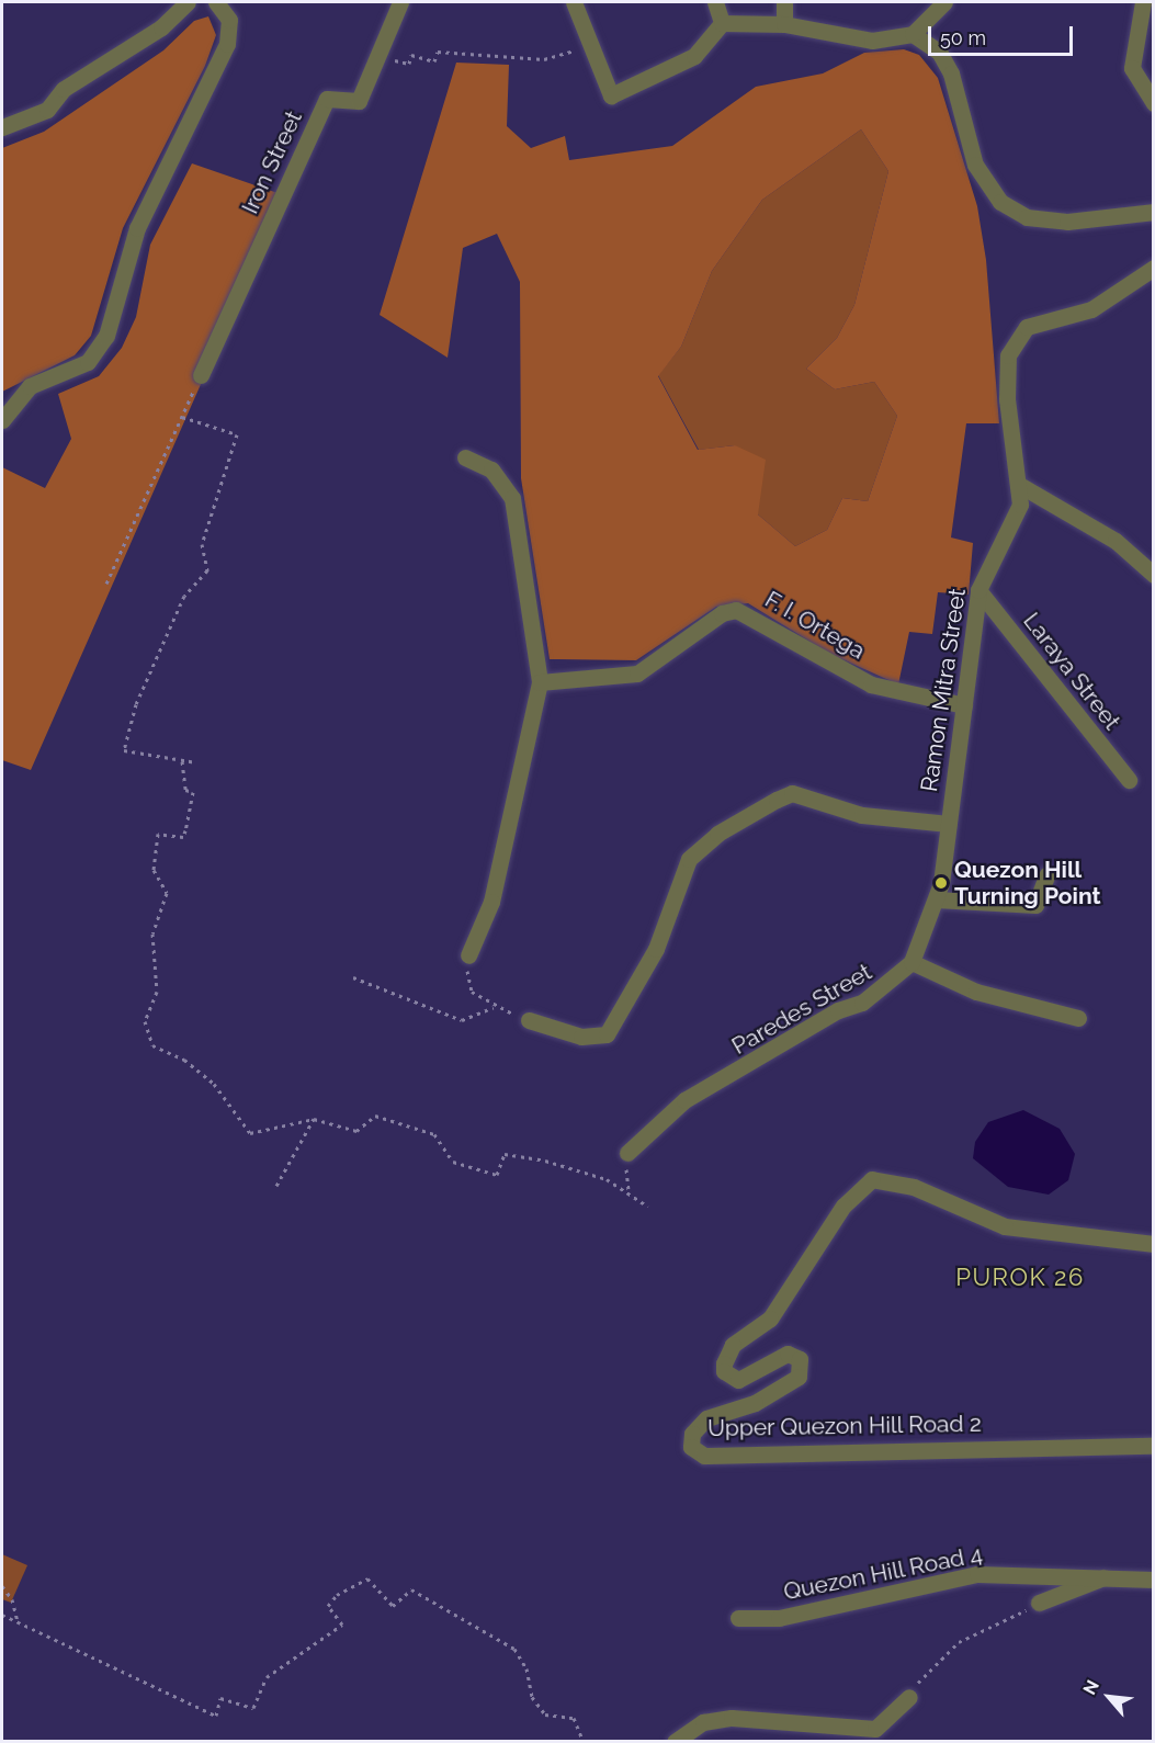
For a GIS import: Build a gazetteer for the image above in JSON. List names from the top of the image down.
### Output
{
  "streets": {
    "street": [
      "Iron Street",
      "F. I. Ortega",
      "Laraya Street",
      "Ramon Mitra Street",
      "Paredes Street",
      "Upper Quezon Hill Road 2",
      "Quezon Hill Road 4"
    ]
  },
  "crossings": [
    ["F. I. Ortega", "Ramon Mitra Street"],
    ["Laraya Street", "Ramon Mitra Street"]
  ],
  "districts": ["PUROK 26"],
  "places": ["Quezon Hill Turning Point"],
  "scale_bar": "50 m",
  "north": "top left"
}
